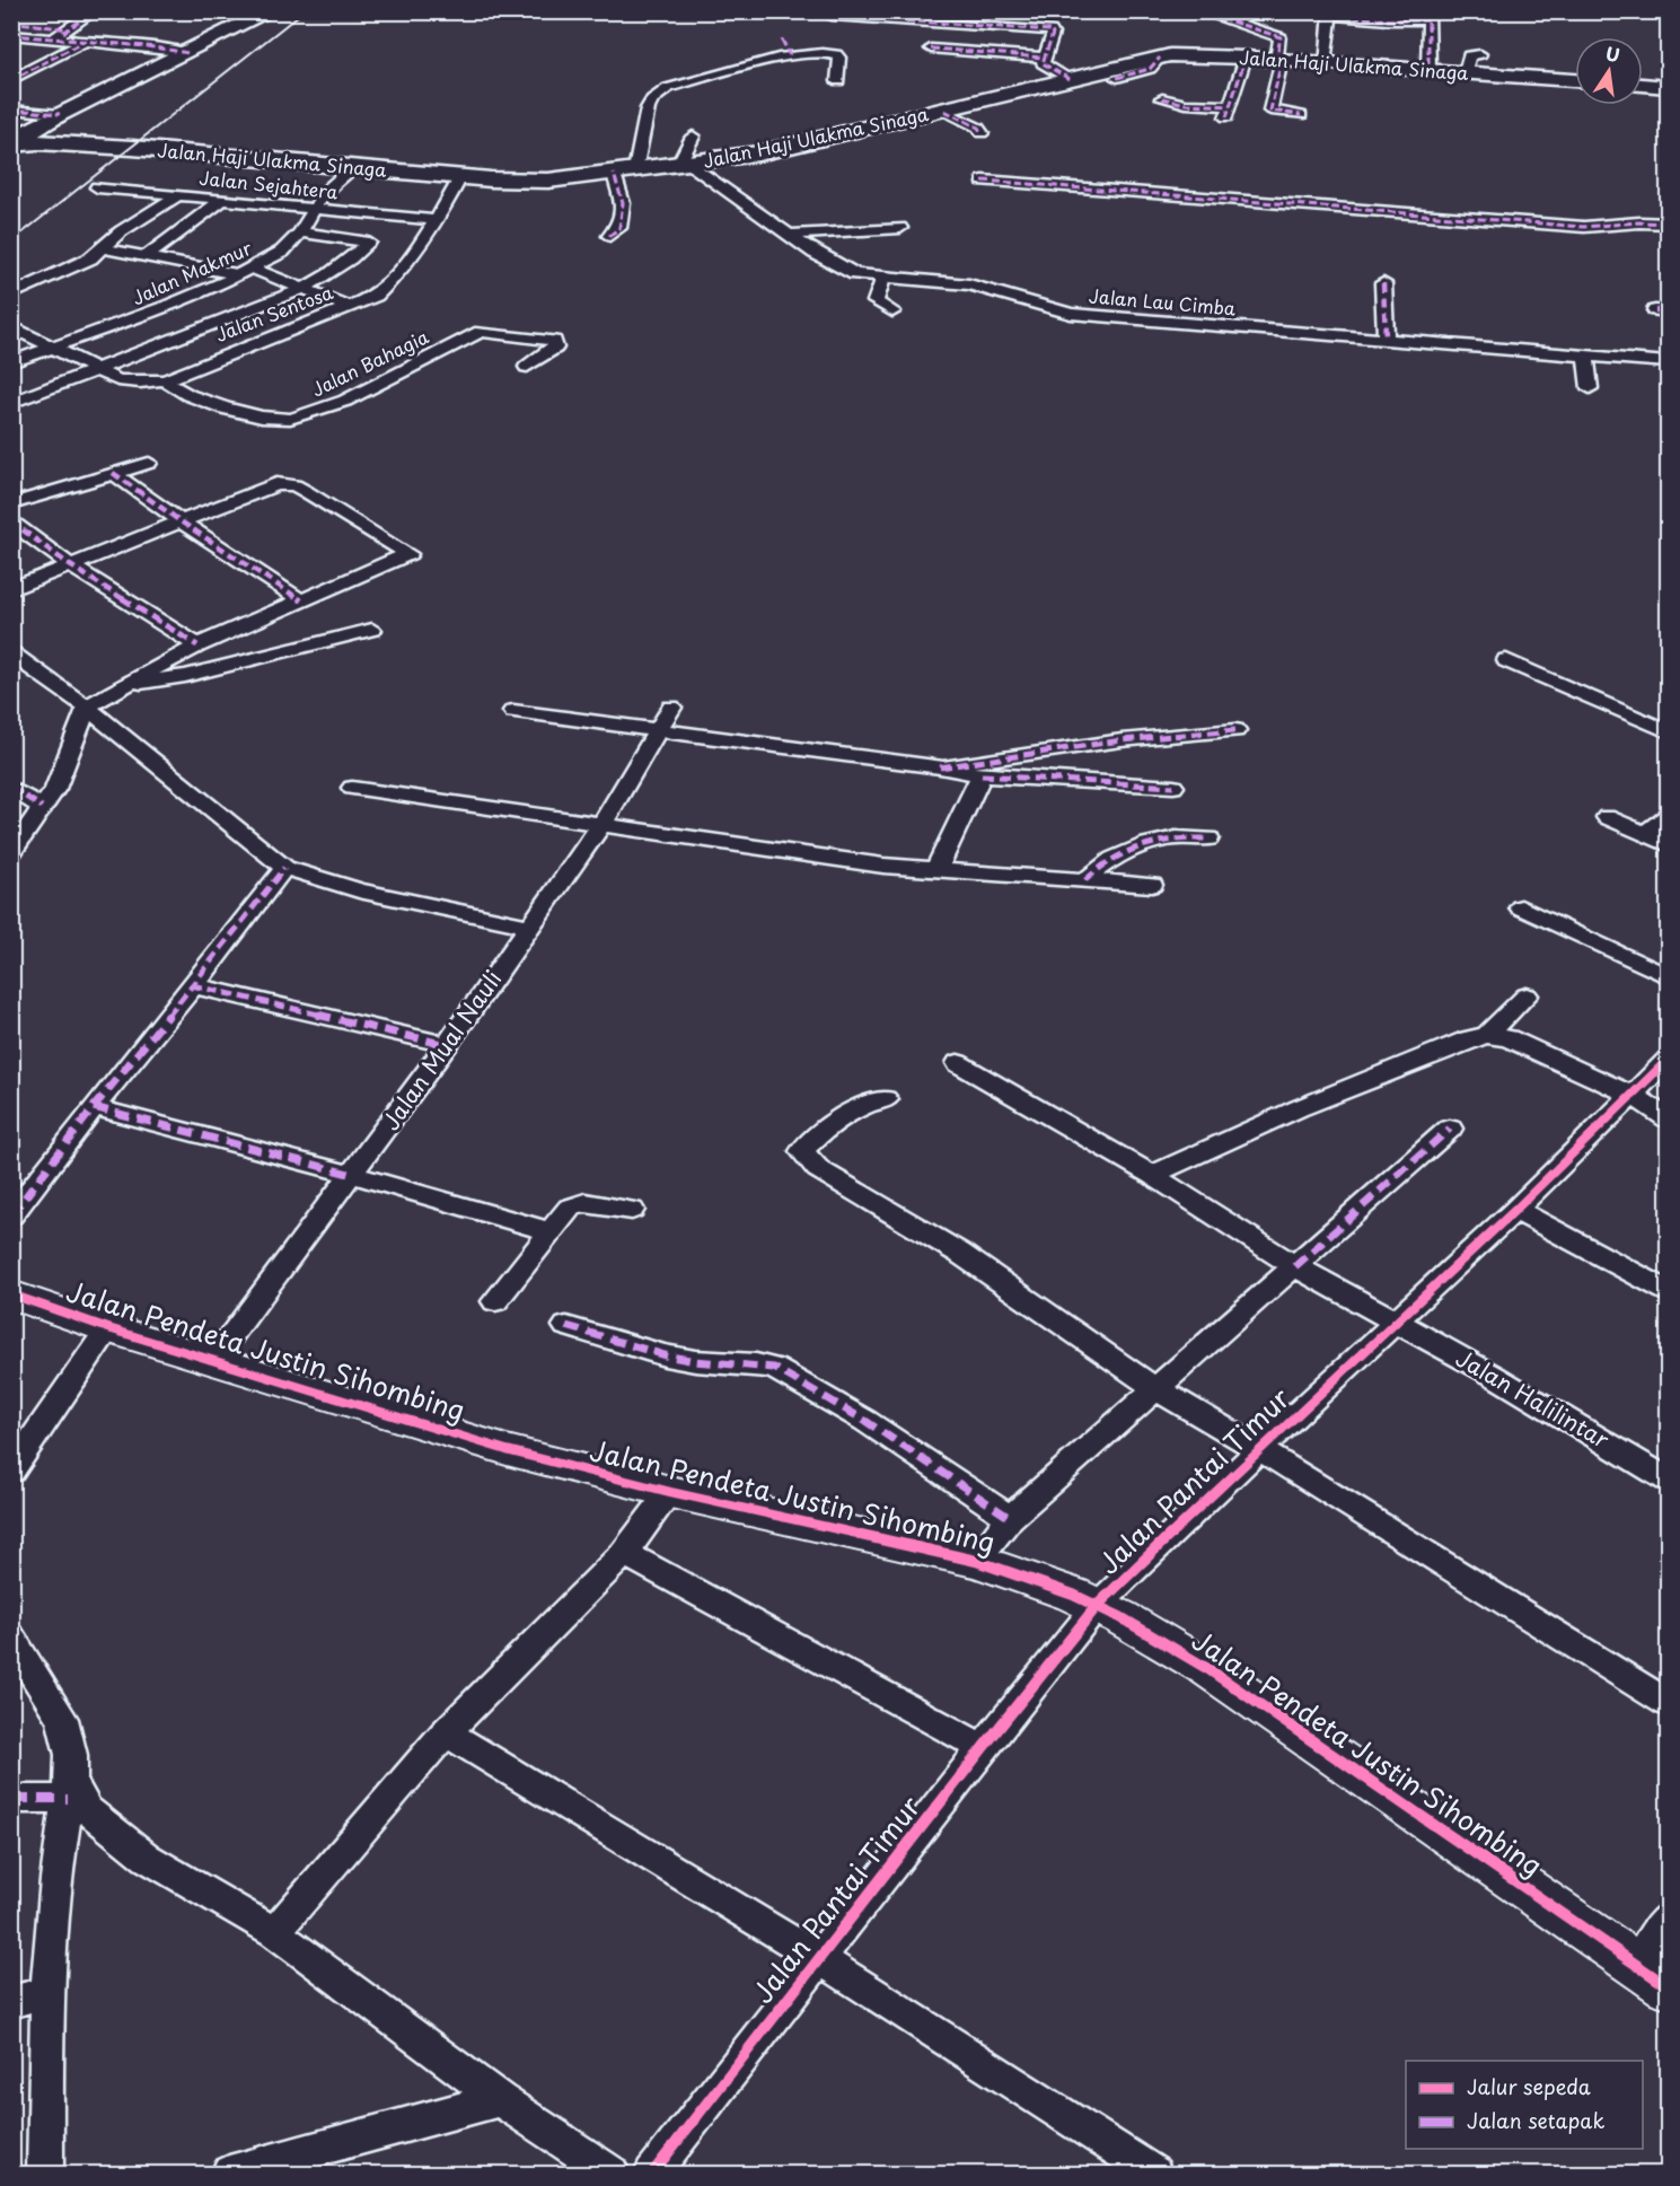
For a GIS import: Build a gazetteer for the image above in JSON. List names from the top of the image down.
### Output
{
  "streets": {
    "main road": ["Jalan Haji Ulakma Sinaga"],
    "street": [
      "Jalan Sejahtera",
      "Jalan Makmur",
      "Jalan Lau Cimba",
      "Jalan Sentosa",
      "Jalan Bahagia",
      "Jalan Mual Nauli",
      "Jalan Pendeta Justin Sihombing",
      "Jalan Halilintar",
      "Jalan Pantai Timur"
    ]
  },
  "crossings": [
    ["Jalan Haji Ulakma Sinaga", "Jalan Makmur"],
    ["Jalan Haji Ulakma Sinaga", "Jalan Lau Cimba"],
    ["Jalan Haji Ulakma Sinaga", "Jalan Sentosa"],
    ["Jalan Sejahtera", "Jalan Makmur"],
    ["Jalan Sejahtera", "Jalan Sentosa"],
    ["Jalan Makmur", "Jalan Sentosa"],
    ["Jalan Sentosa", "Jalan Bahagia"],
    ["Jalan Mual Nauli", "Jalan Pendeta Justin Sihombing"],
    ["Jalan Pendeta Justin Sihombing", "Jalan Pantai Timur"],
    ["Jalan Halilintar", "Jalan Pantai Timur"]
  ],
  "legend": ["Jalur sepeda", "Jalan setapak"],
  "north": "top"
}
